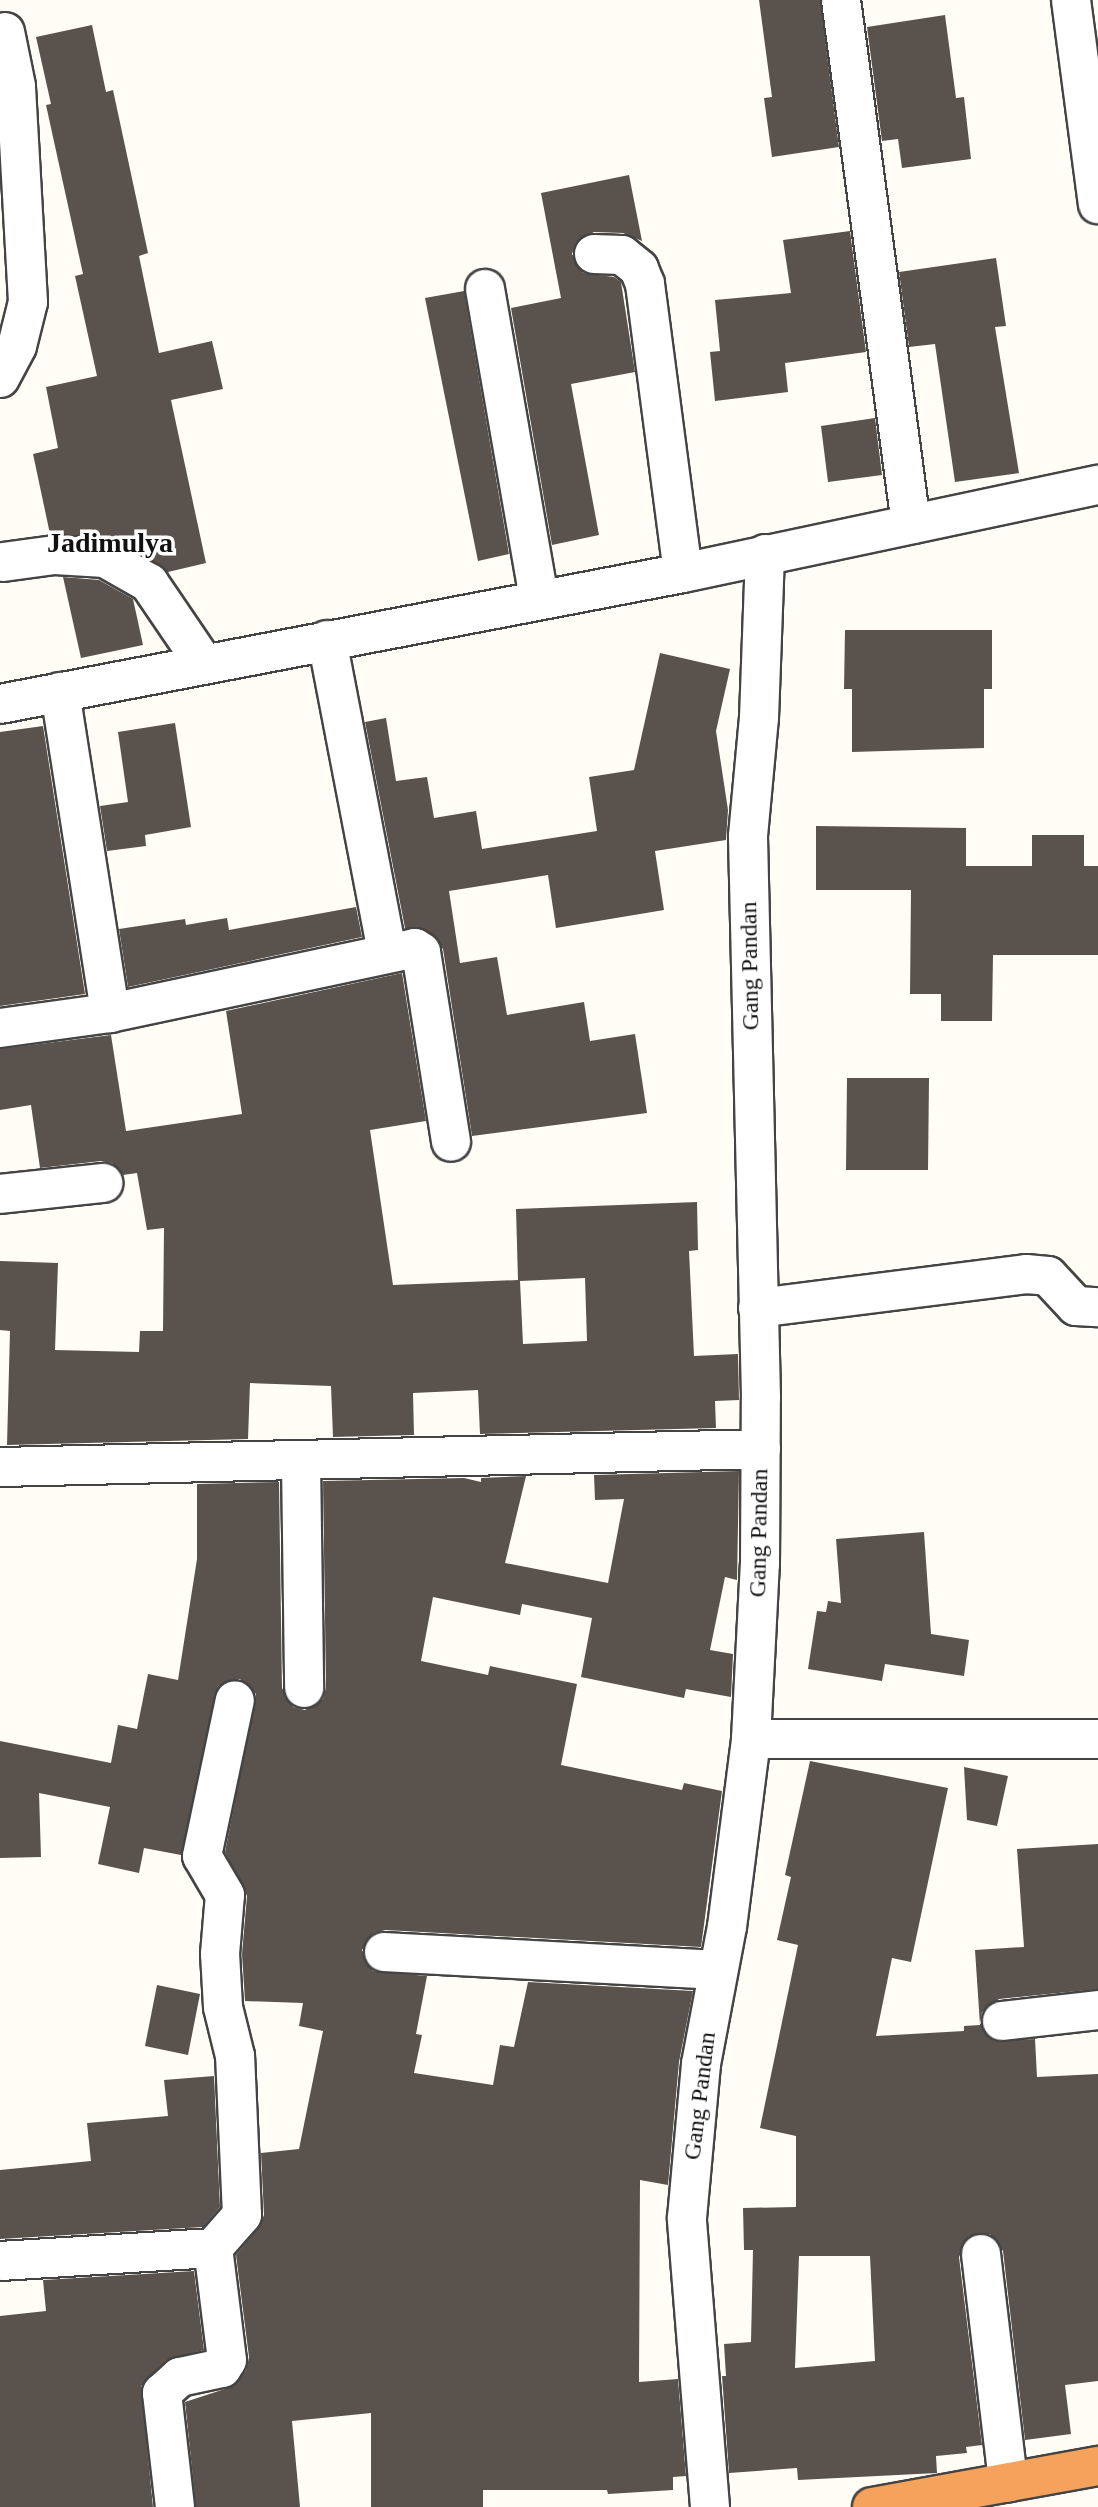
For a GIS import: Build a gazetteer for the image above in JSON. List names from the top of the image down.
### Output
{
  "streets": {
    "street": ["Gang Pandan"]
  },
  "districts": ["Jadimulya"]
}
